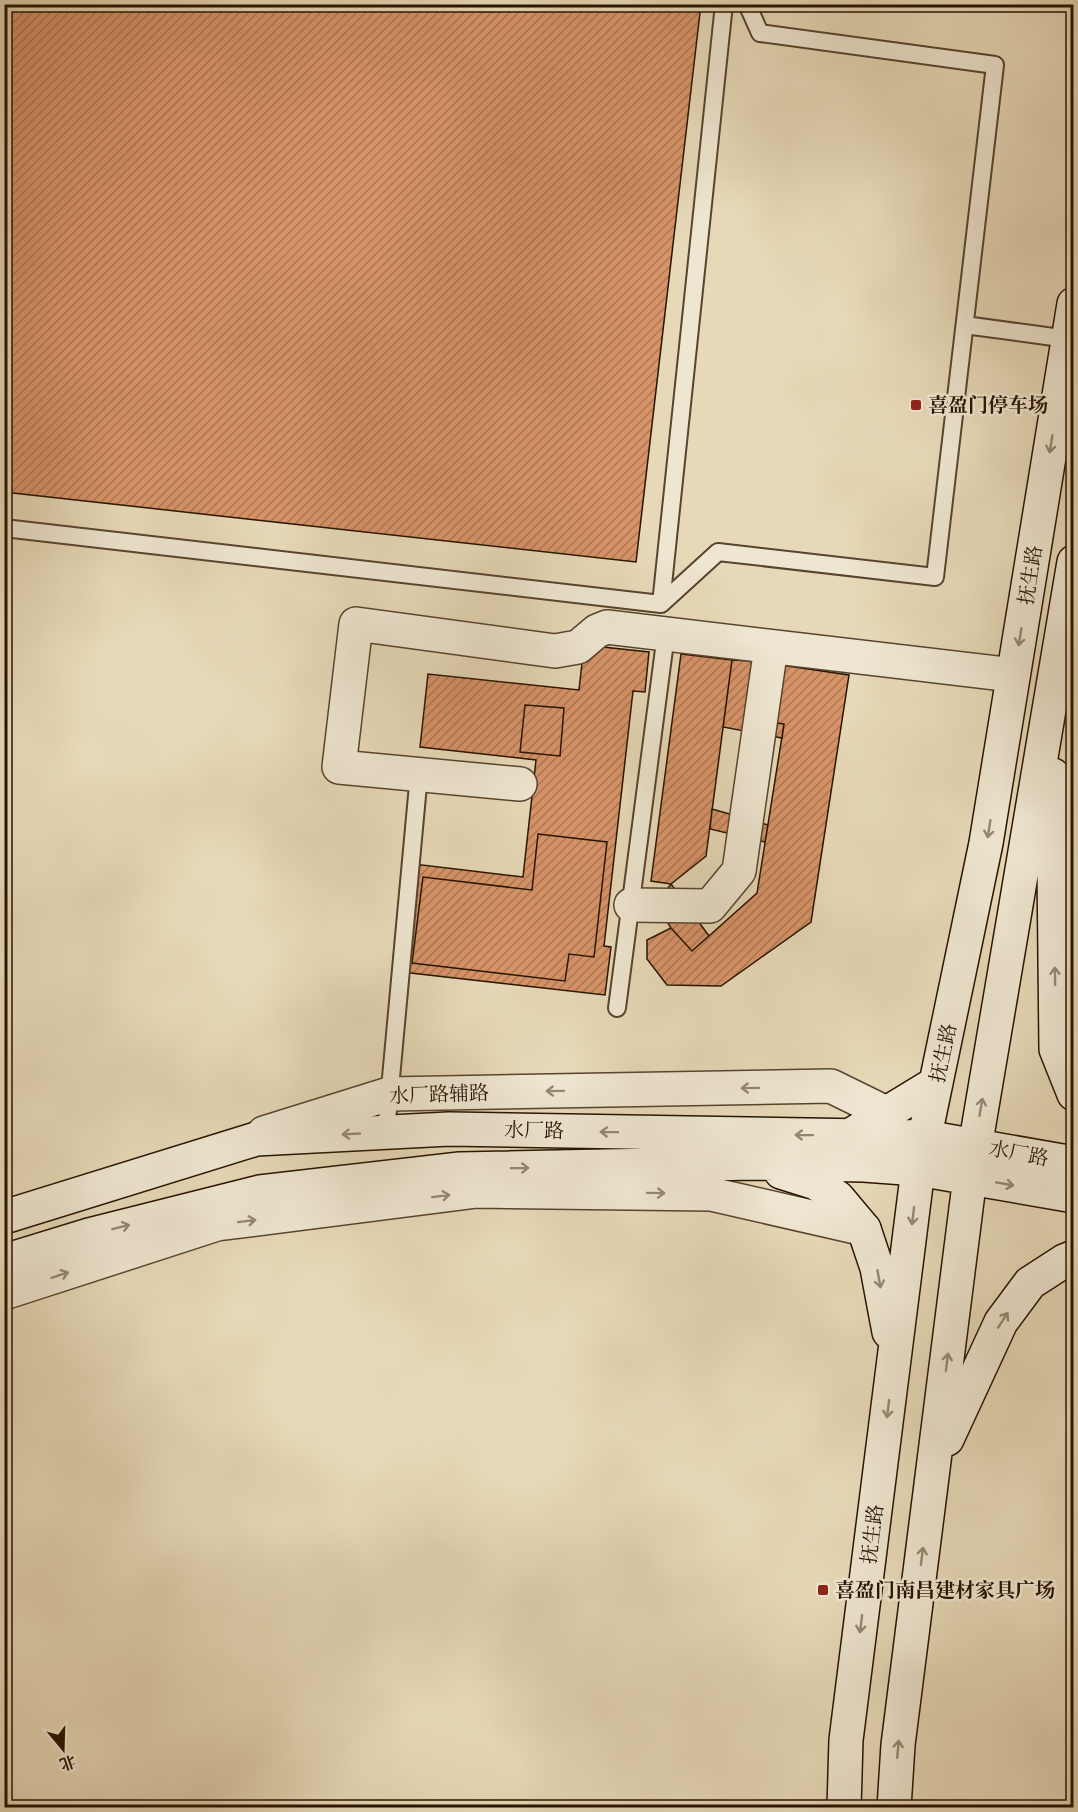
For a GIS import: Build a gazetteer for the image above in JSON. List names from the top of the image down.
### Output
{
  "streets": {
    "street": ["抚生路", "水厂路辅路", "水厂路"]
  },
  "crossings": [
    ["抚生路", "水厂路"],
    ["水厂路辅路", "水厂路"]
  ],
  "places": {
    "transit": ["喜盈门停车场", "喜盈门南昌建材家具广场"]
  },
  "north": "bottom"
}
